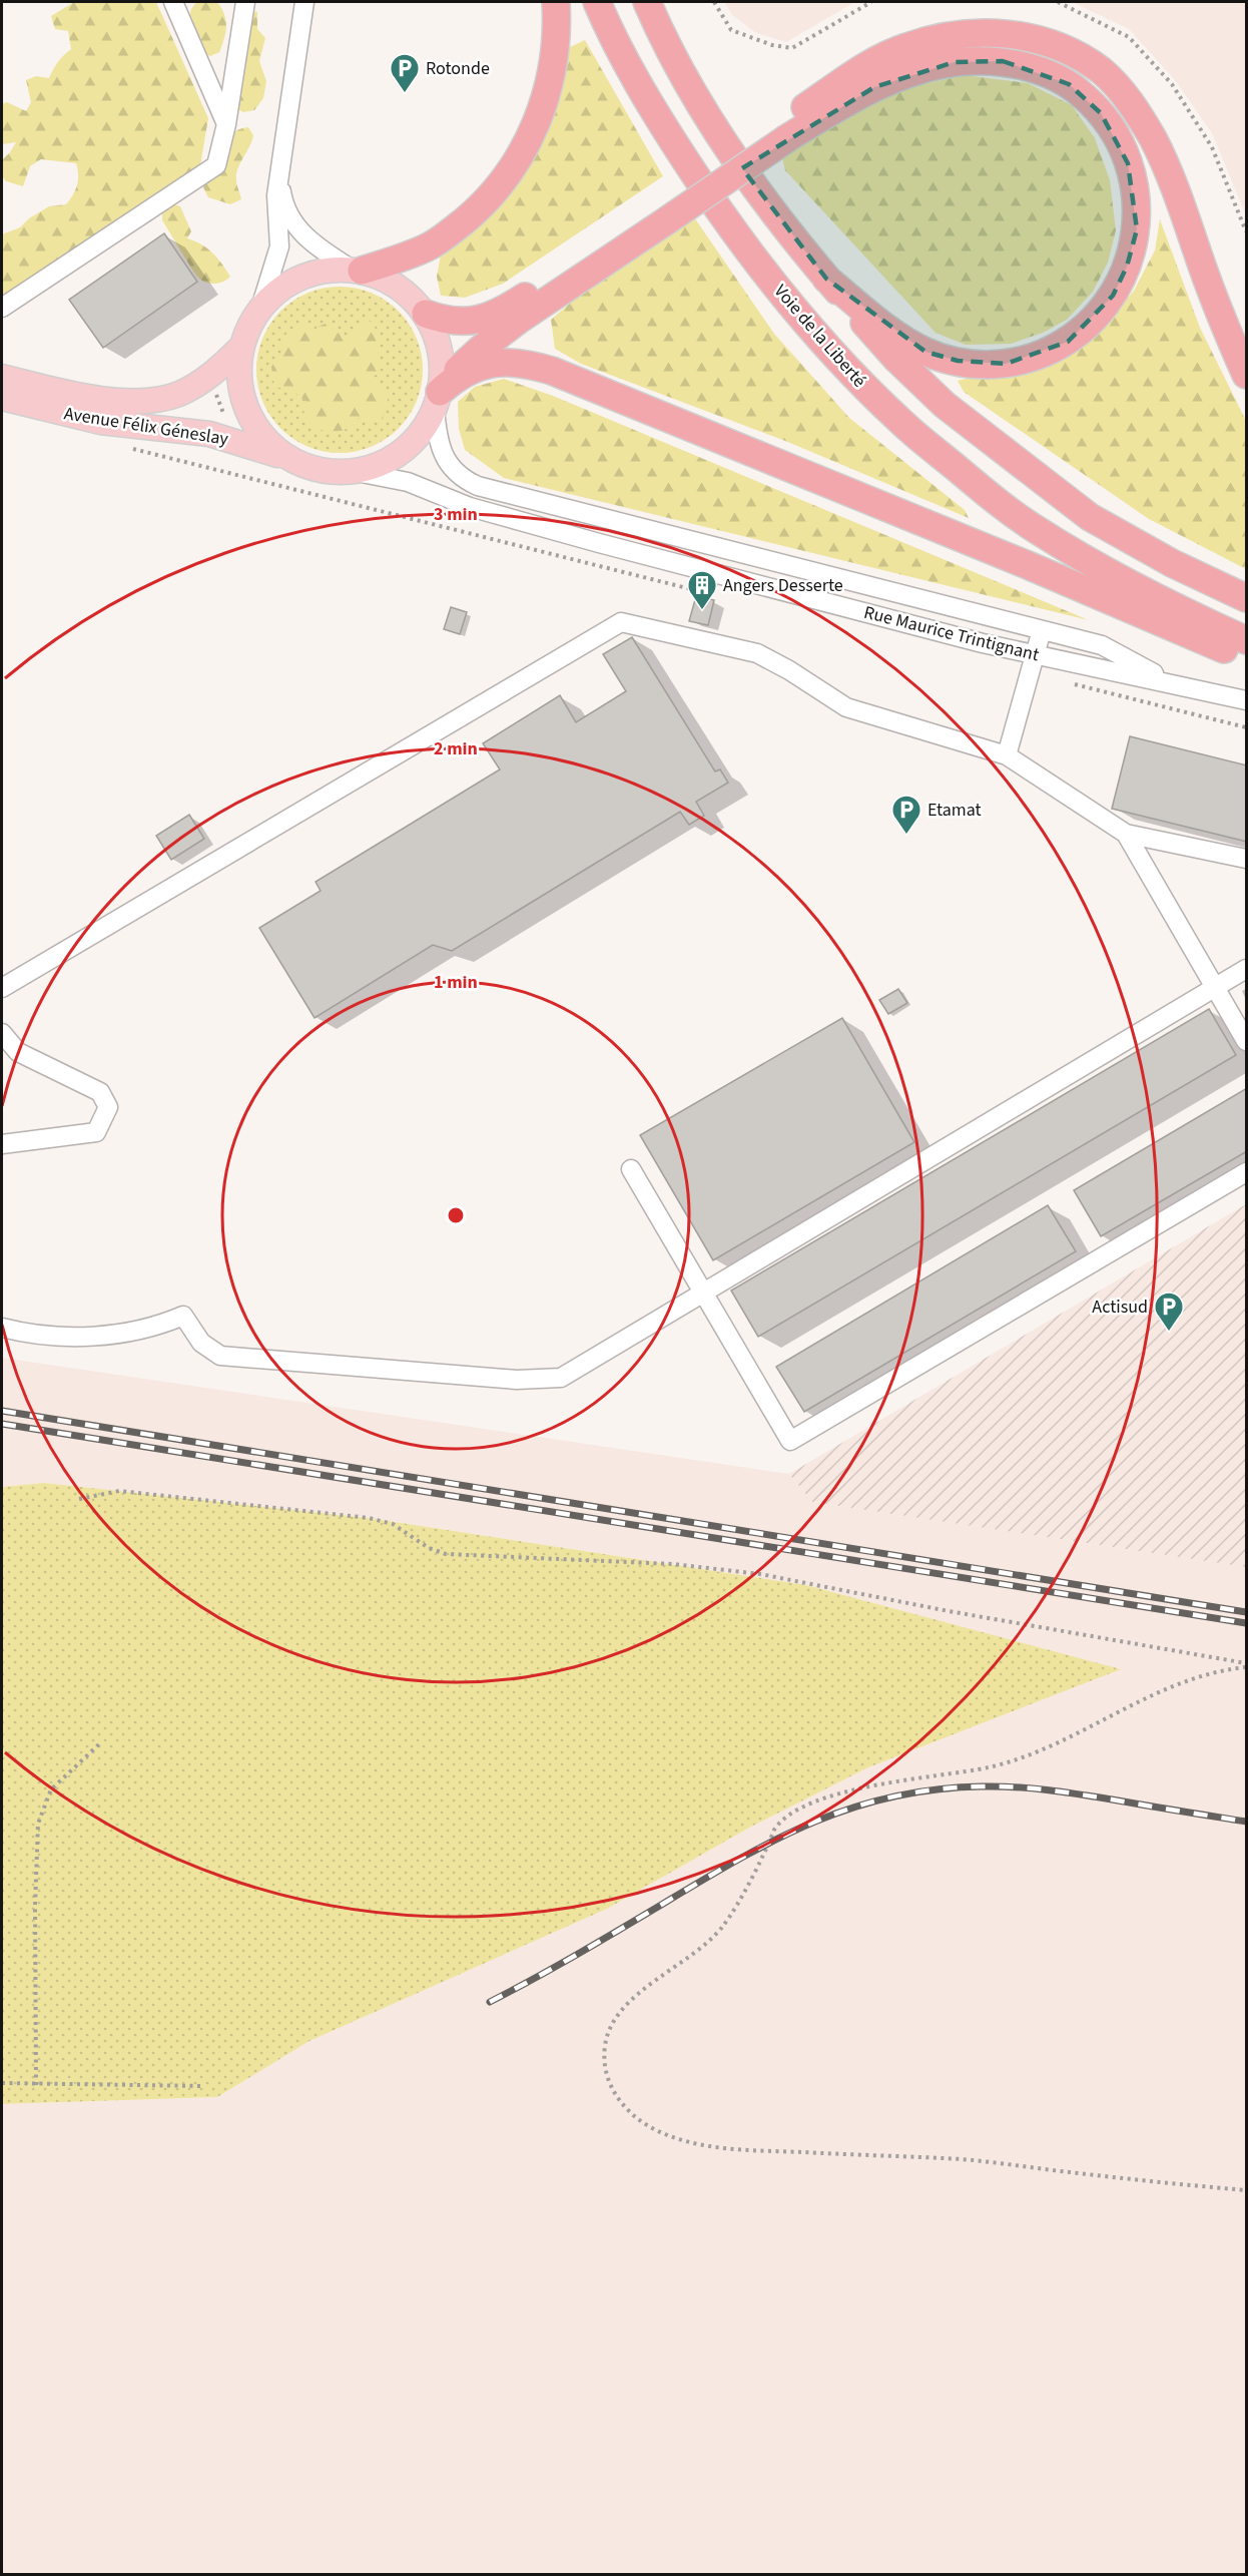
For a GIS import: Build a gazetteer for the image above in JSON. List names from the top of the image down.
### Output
{
  "streets": {
    "highway": ["Voie de la Liberté"],
    "main road": ["Avenue Félix Géneslay"],
    "street": ["Rue Maurice Trintignant"]
  },
  "crossings": [
    ["Avenue Félix Géneslay", "Rue Maurice Trintignant"]
  ],
  "places": {
    "parking": ["Rotonde", "Etamat", "Actisud"],
    "building": ["Angers Desserte"]
  },
  "rings": ["3 min", "2 min", "1 min"]
}
